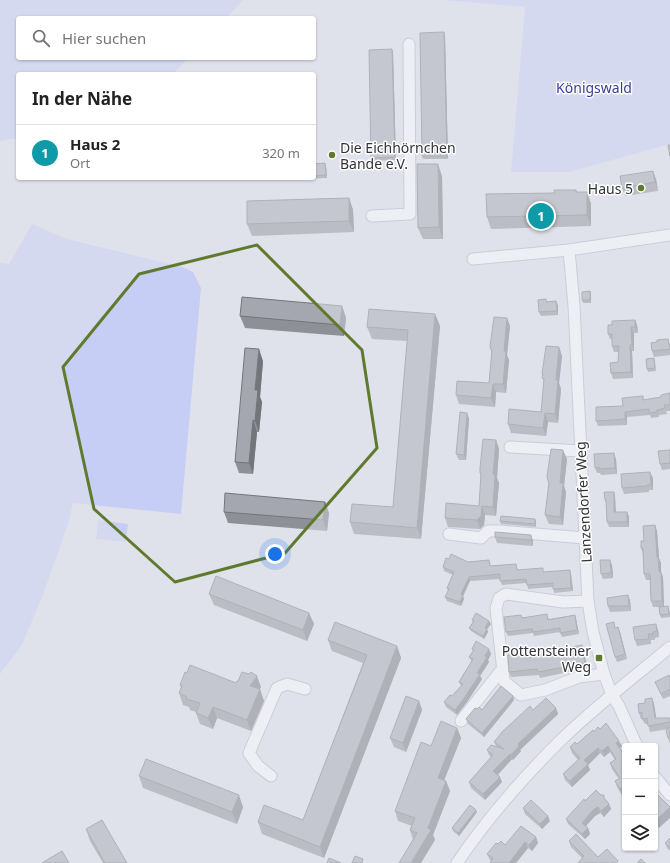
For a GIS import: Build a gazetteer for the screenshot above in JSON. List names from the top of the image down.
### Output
{
  "streets": {
    "street": ["Lanzendorfer Weg"]
  },
  "parks": ["Königswald"],
  "places": {
    "other": ["Die Eichhörnchen Bande e.V.", "Haus 5"],
    "transit": ["Pottensteiner Weg"]
  },
  "page": {
    "search": "Hier suchen",
    "heading": "In der Nähe",
    "list": [
      {
        "mark": "1",
        "name": "Haus 2",
        "note": "Ort",
        "value": "320 m"
      }
    ],
    "pins": "1",
    "map_buttons": ["+", "−"]
  }
}
